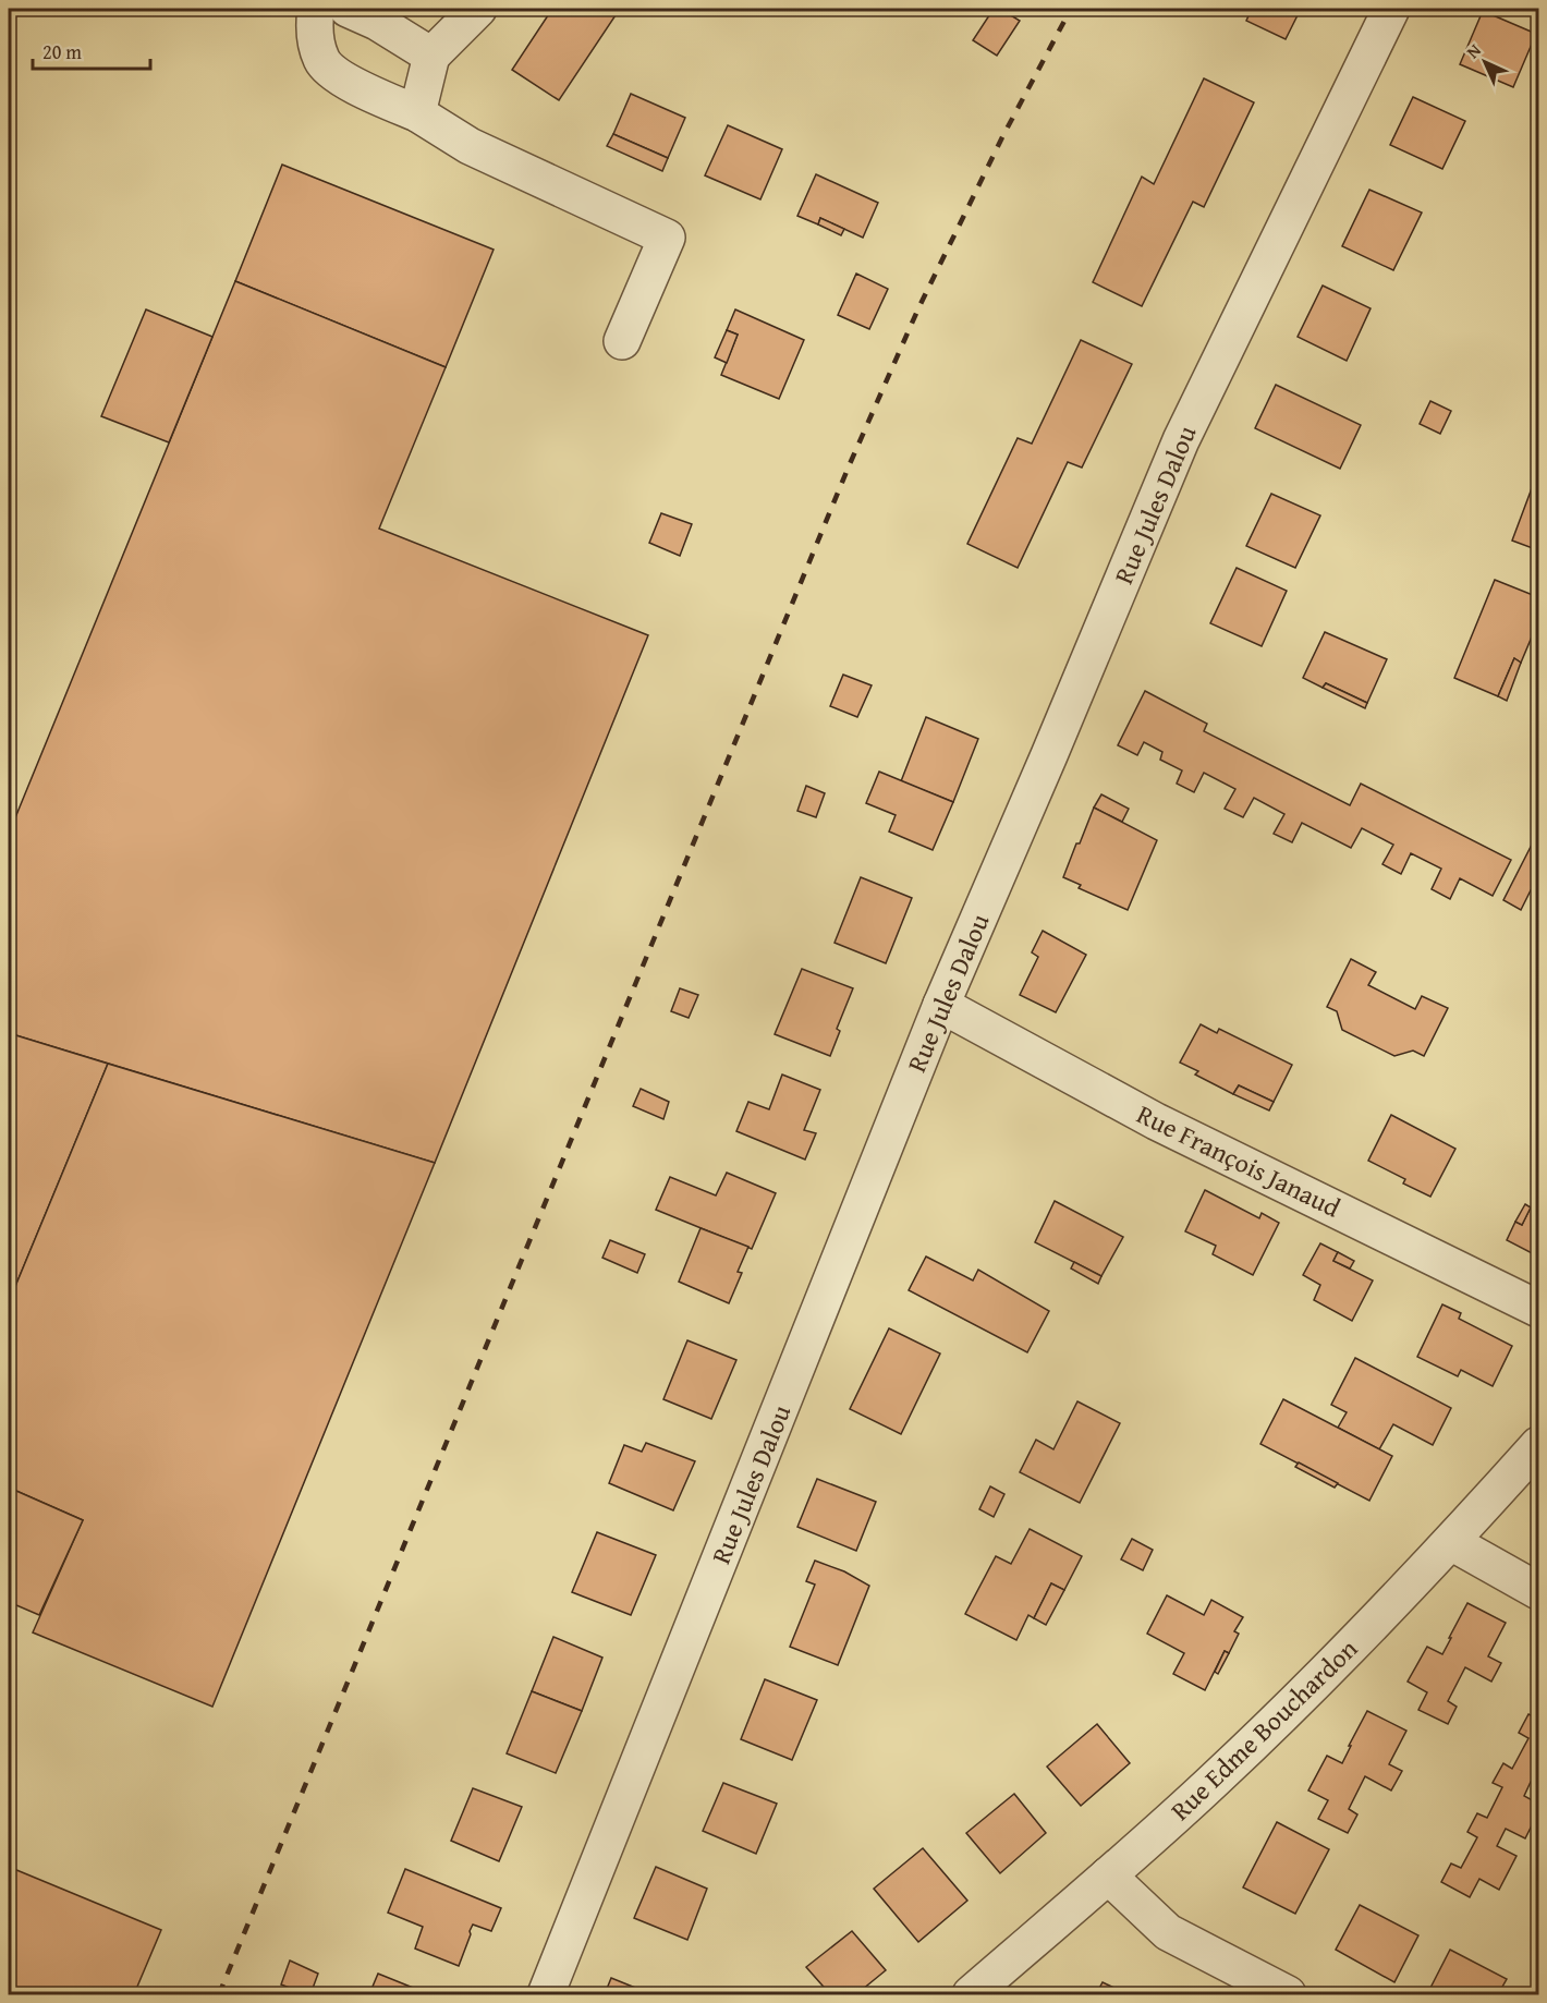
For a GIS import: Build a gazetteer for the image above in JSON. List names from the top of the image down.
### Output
{
  "streets": {
    "street": ["Rue Jules Dalou", "Rue François Janaud", "Rue Edme Bouchardon"]
  },
  "crossings": [
    ["Rue Jules Dalou", "Rue François Janaud"]
  ],
  "scale_bar": "20 m",
  "north": "top left"
}
